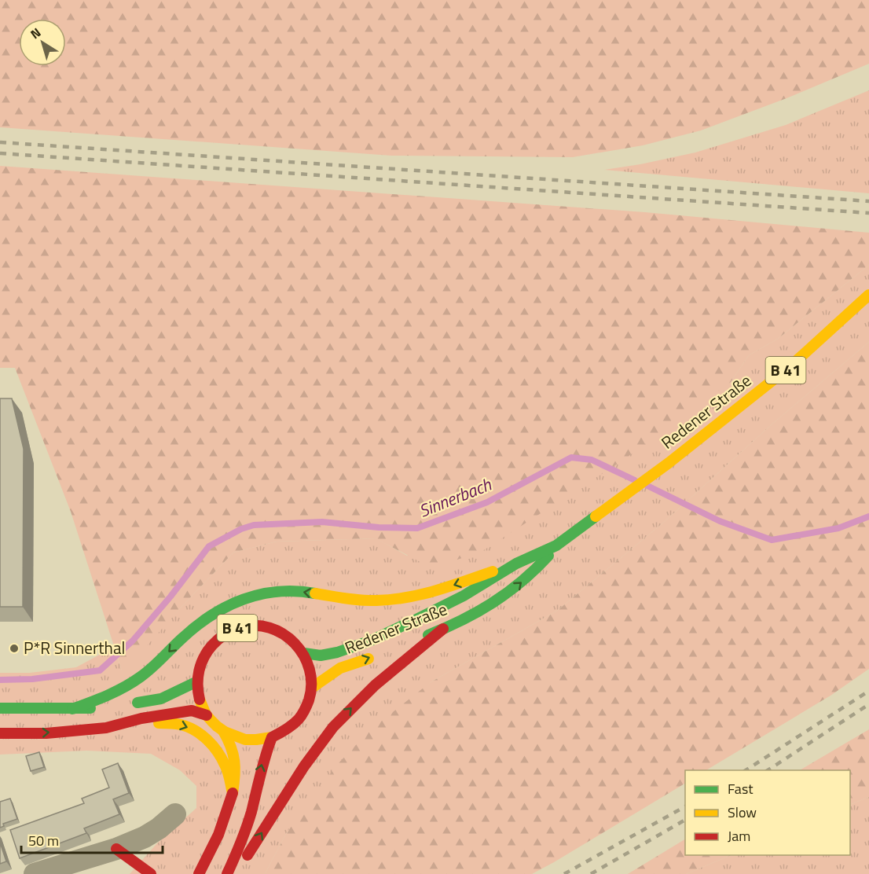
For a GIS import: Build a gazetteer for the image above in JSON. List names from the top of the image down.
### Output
{
  "streets": {
    "main road": ["B 41", "Redener Straße"]
  },
  "crossings": [
    ["B 41", "Redener Straße"]
  ],
  "water": ["Sinnerbach"],
  "places": ["P*R Sinnerthal"],
  "legend": ["Fast", "Slow", "Jam"],
  "scale_bar": "50 m",
  "north": "top left"
}
